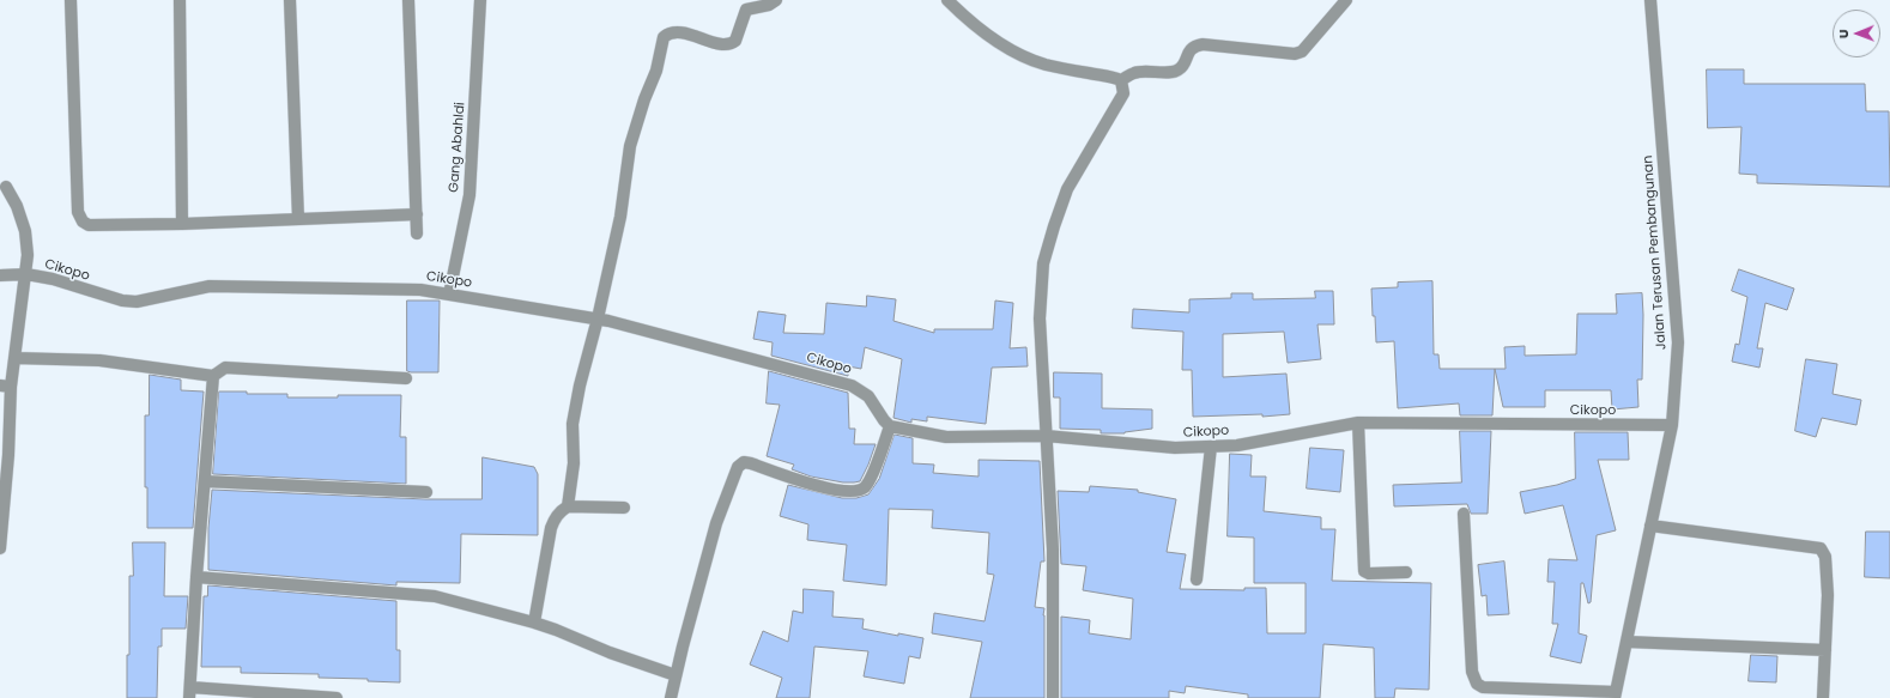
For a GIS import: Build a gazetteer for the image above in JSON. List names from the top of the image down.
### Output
{
  "streets": {
    "street": ["Gang Abahldi", "Jalan Terusan Pembangunan", "Cikopo"]
  },
  "crossings": [
    ["Gang Abahldi", "Cikopo"],
    ["Jalan Terusan Pembangunan", "Cikopo"]
  ],
  "north": "left"
}
